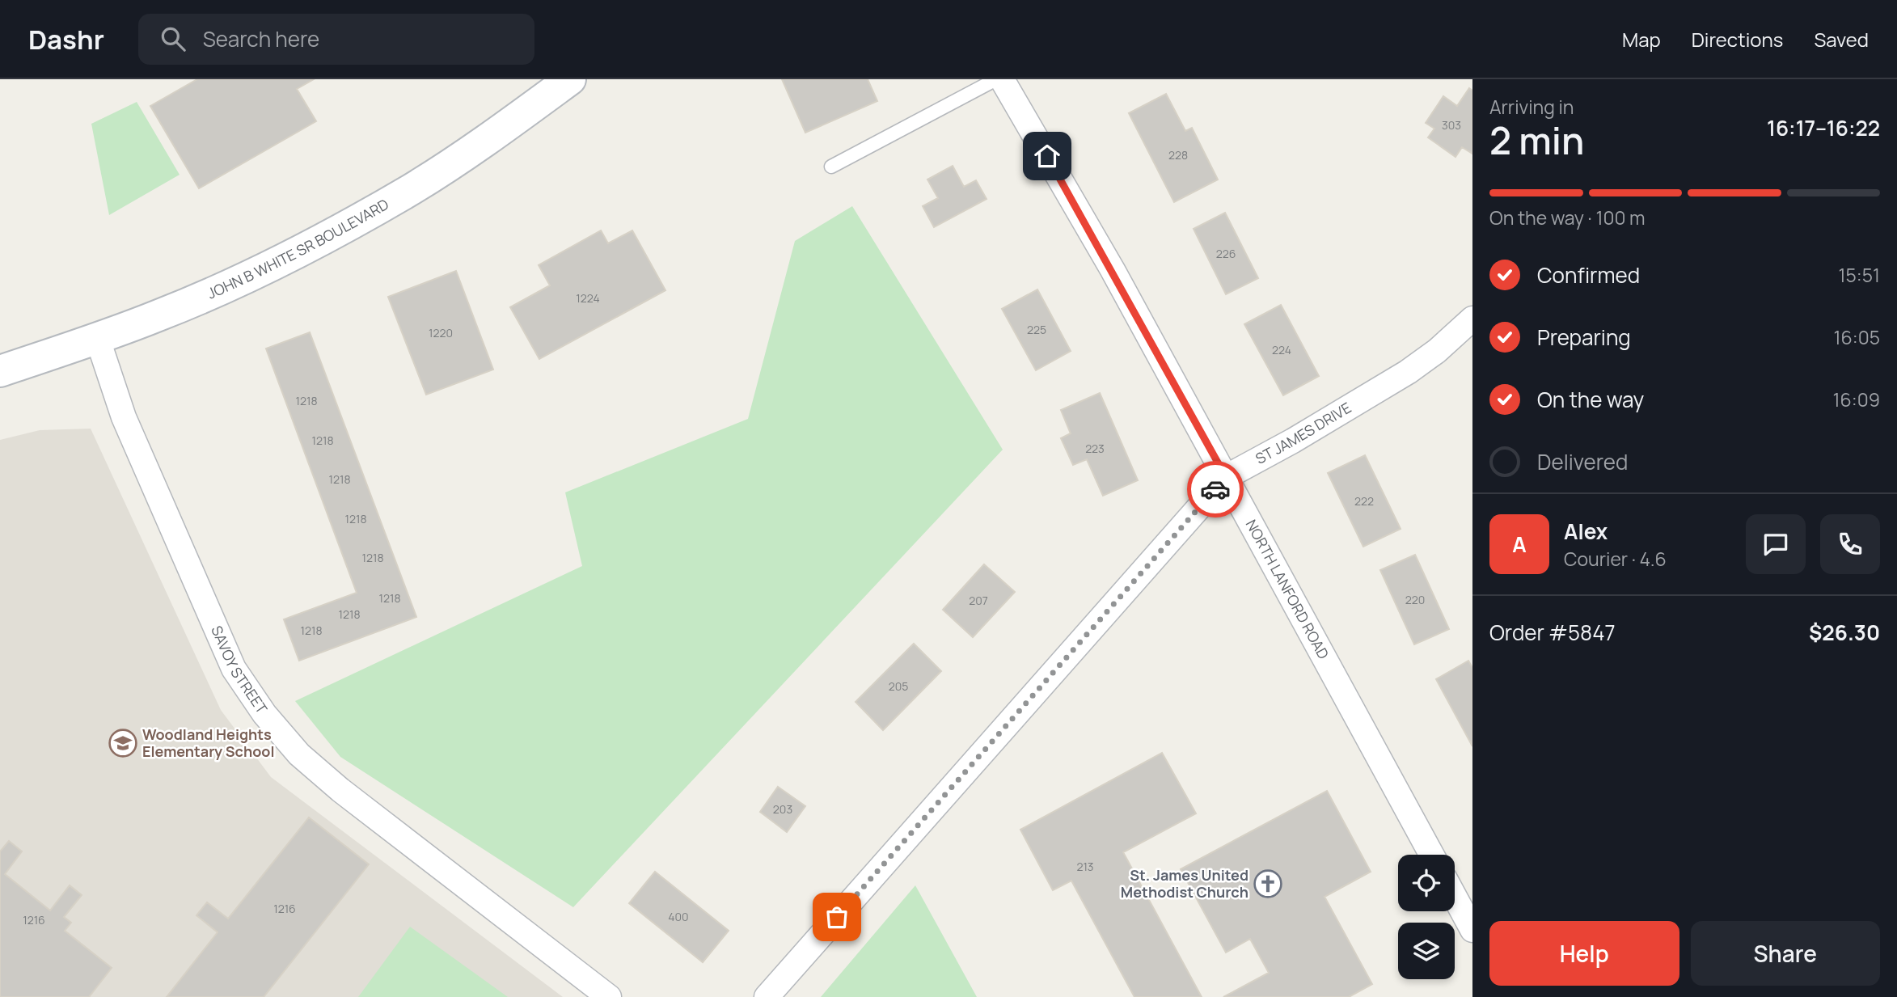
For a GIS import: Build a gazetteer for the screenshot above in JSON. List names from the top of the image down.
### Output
{
  "streets": {
    "main road": ["JOHN B WHITE SR BOULEVARD"],
    "street": ["ST JAMES DRIVE", "NORTH LANFORD ROAD", "SAVOY STREET"]
  },
  "crossings": [
    ["JOHN B WHITE SR BOULEVARD", "SAVOY STREET"],
    ["ST JAMES DRIVE", "NORTH LANFORD ROAD"]
  ],
  "places": {
    "school or university": ["Woodland Heights Elementary School"],
    "church": ["St. James United Methodist Church"]
  },
  "house_numbers": [
    "303",
    "228",
    "226",
    "1224",
    "225",
    "1220",
    "224",
    "1218",
    "1218",
    "223",
    "1218",
    "222",
    "1218",
    "1218",
    "1218",
    "220",
    "207",
    "1218",
    "1218",
    "205",
    "203",
    "213",
    "1216",
    "400",
    "1216"
  ],
  "page": {
    "header": "Dashr",
    "search": "Search here",
    "nav": ["Map", "Directions", "Saved"],
    "heading": ["2 min", "Arriving in", "16:17–16:22"],
    "panel": [
      "Alex",
      "Courier · 4.6",
      "Order #5847",
      "$26.30"
    ],
    "bar": "On the way · 100 m",
    "list": [
      ["Confirmed", "15:51"],
      ["Preparing", "16:05"],
      ["On the way", "16:09"],
      "Delivered"
    ],
    "round": "A",
    "buttons": ["Help", "Share"]
  }
}
